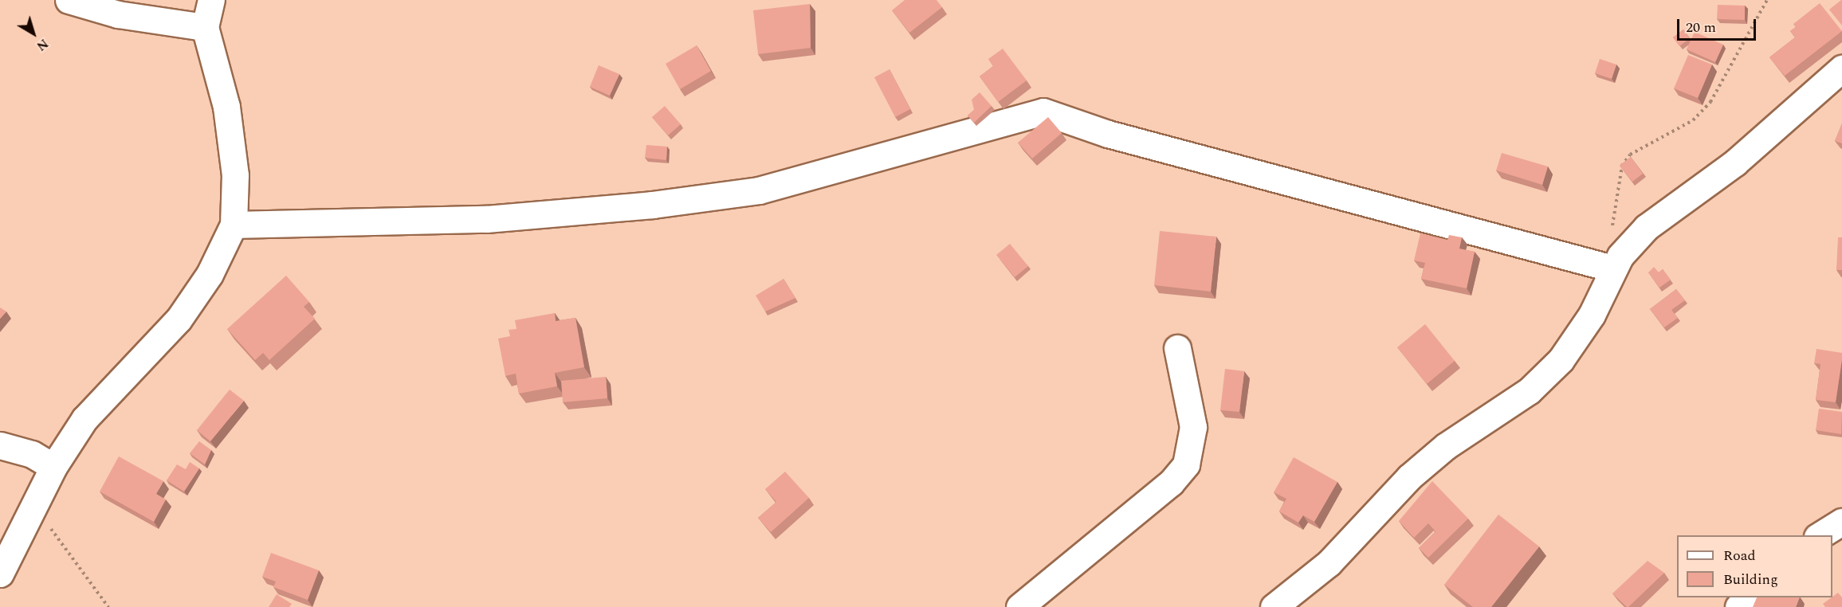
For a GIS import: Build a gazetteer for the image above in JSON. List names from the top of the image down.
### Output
{
  "legend": ["Road", "Building"],
  "scale_bar": "20 m",
  "north": "bottom right"
}
